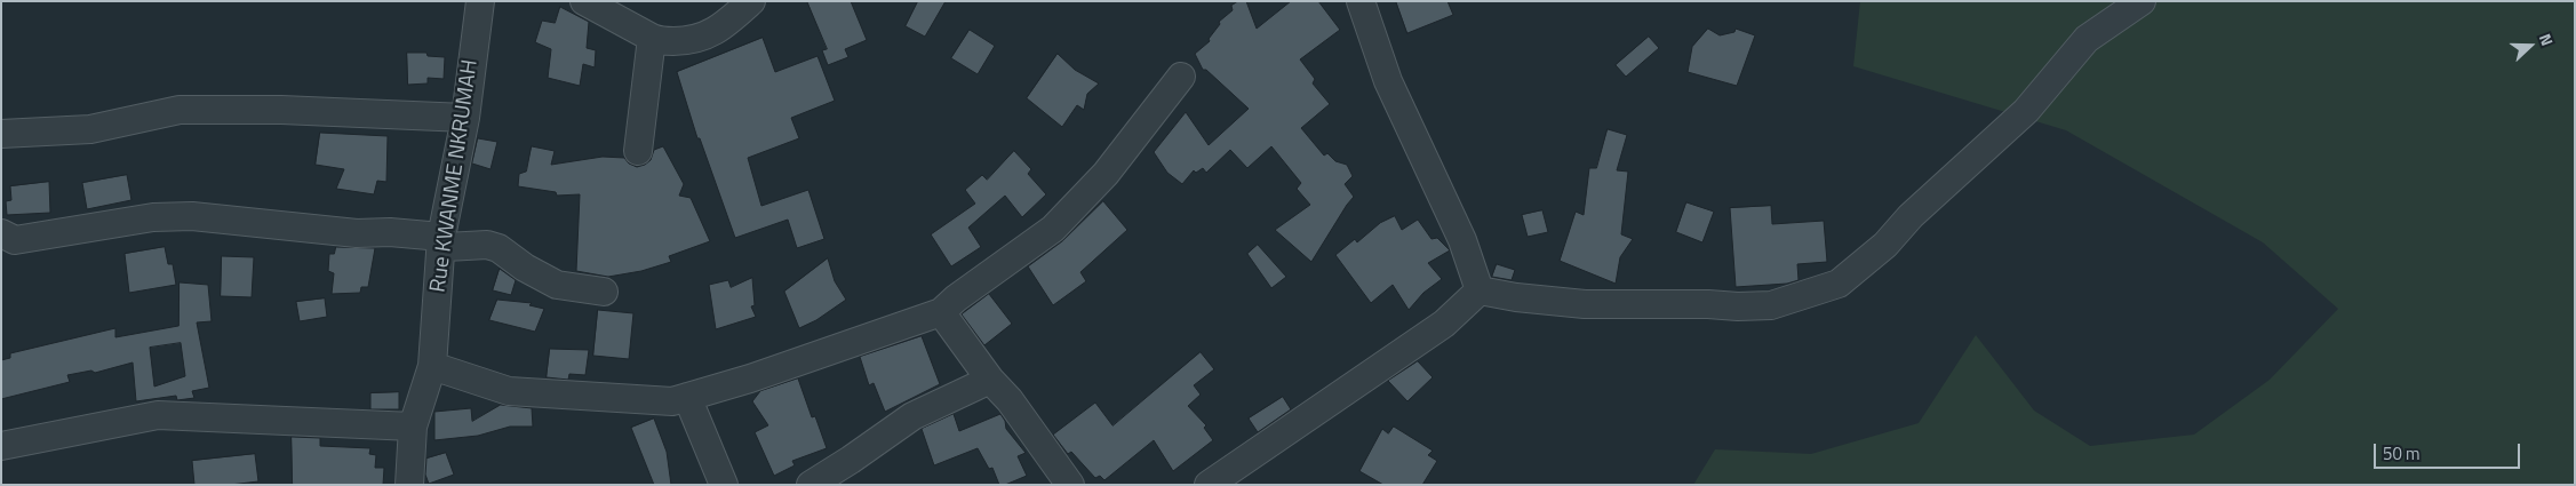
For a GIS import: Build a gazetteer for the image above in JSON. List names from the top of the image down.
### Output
{
  "streets": {
    "street": ["Rue KWANME NKRUMAH"]
  },
  "scale_bar": "50 m",
  "north": "right"
}
